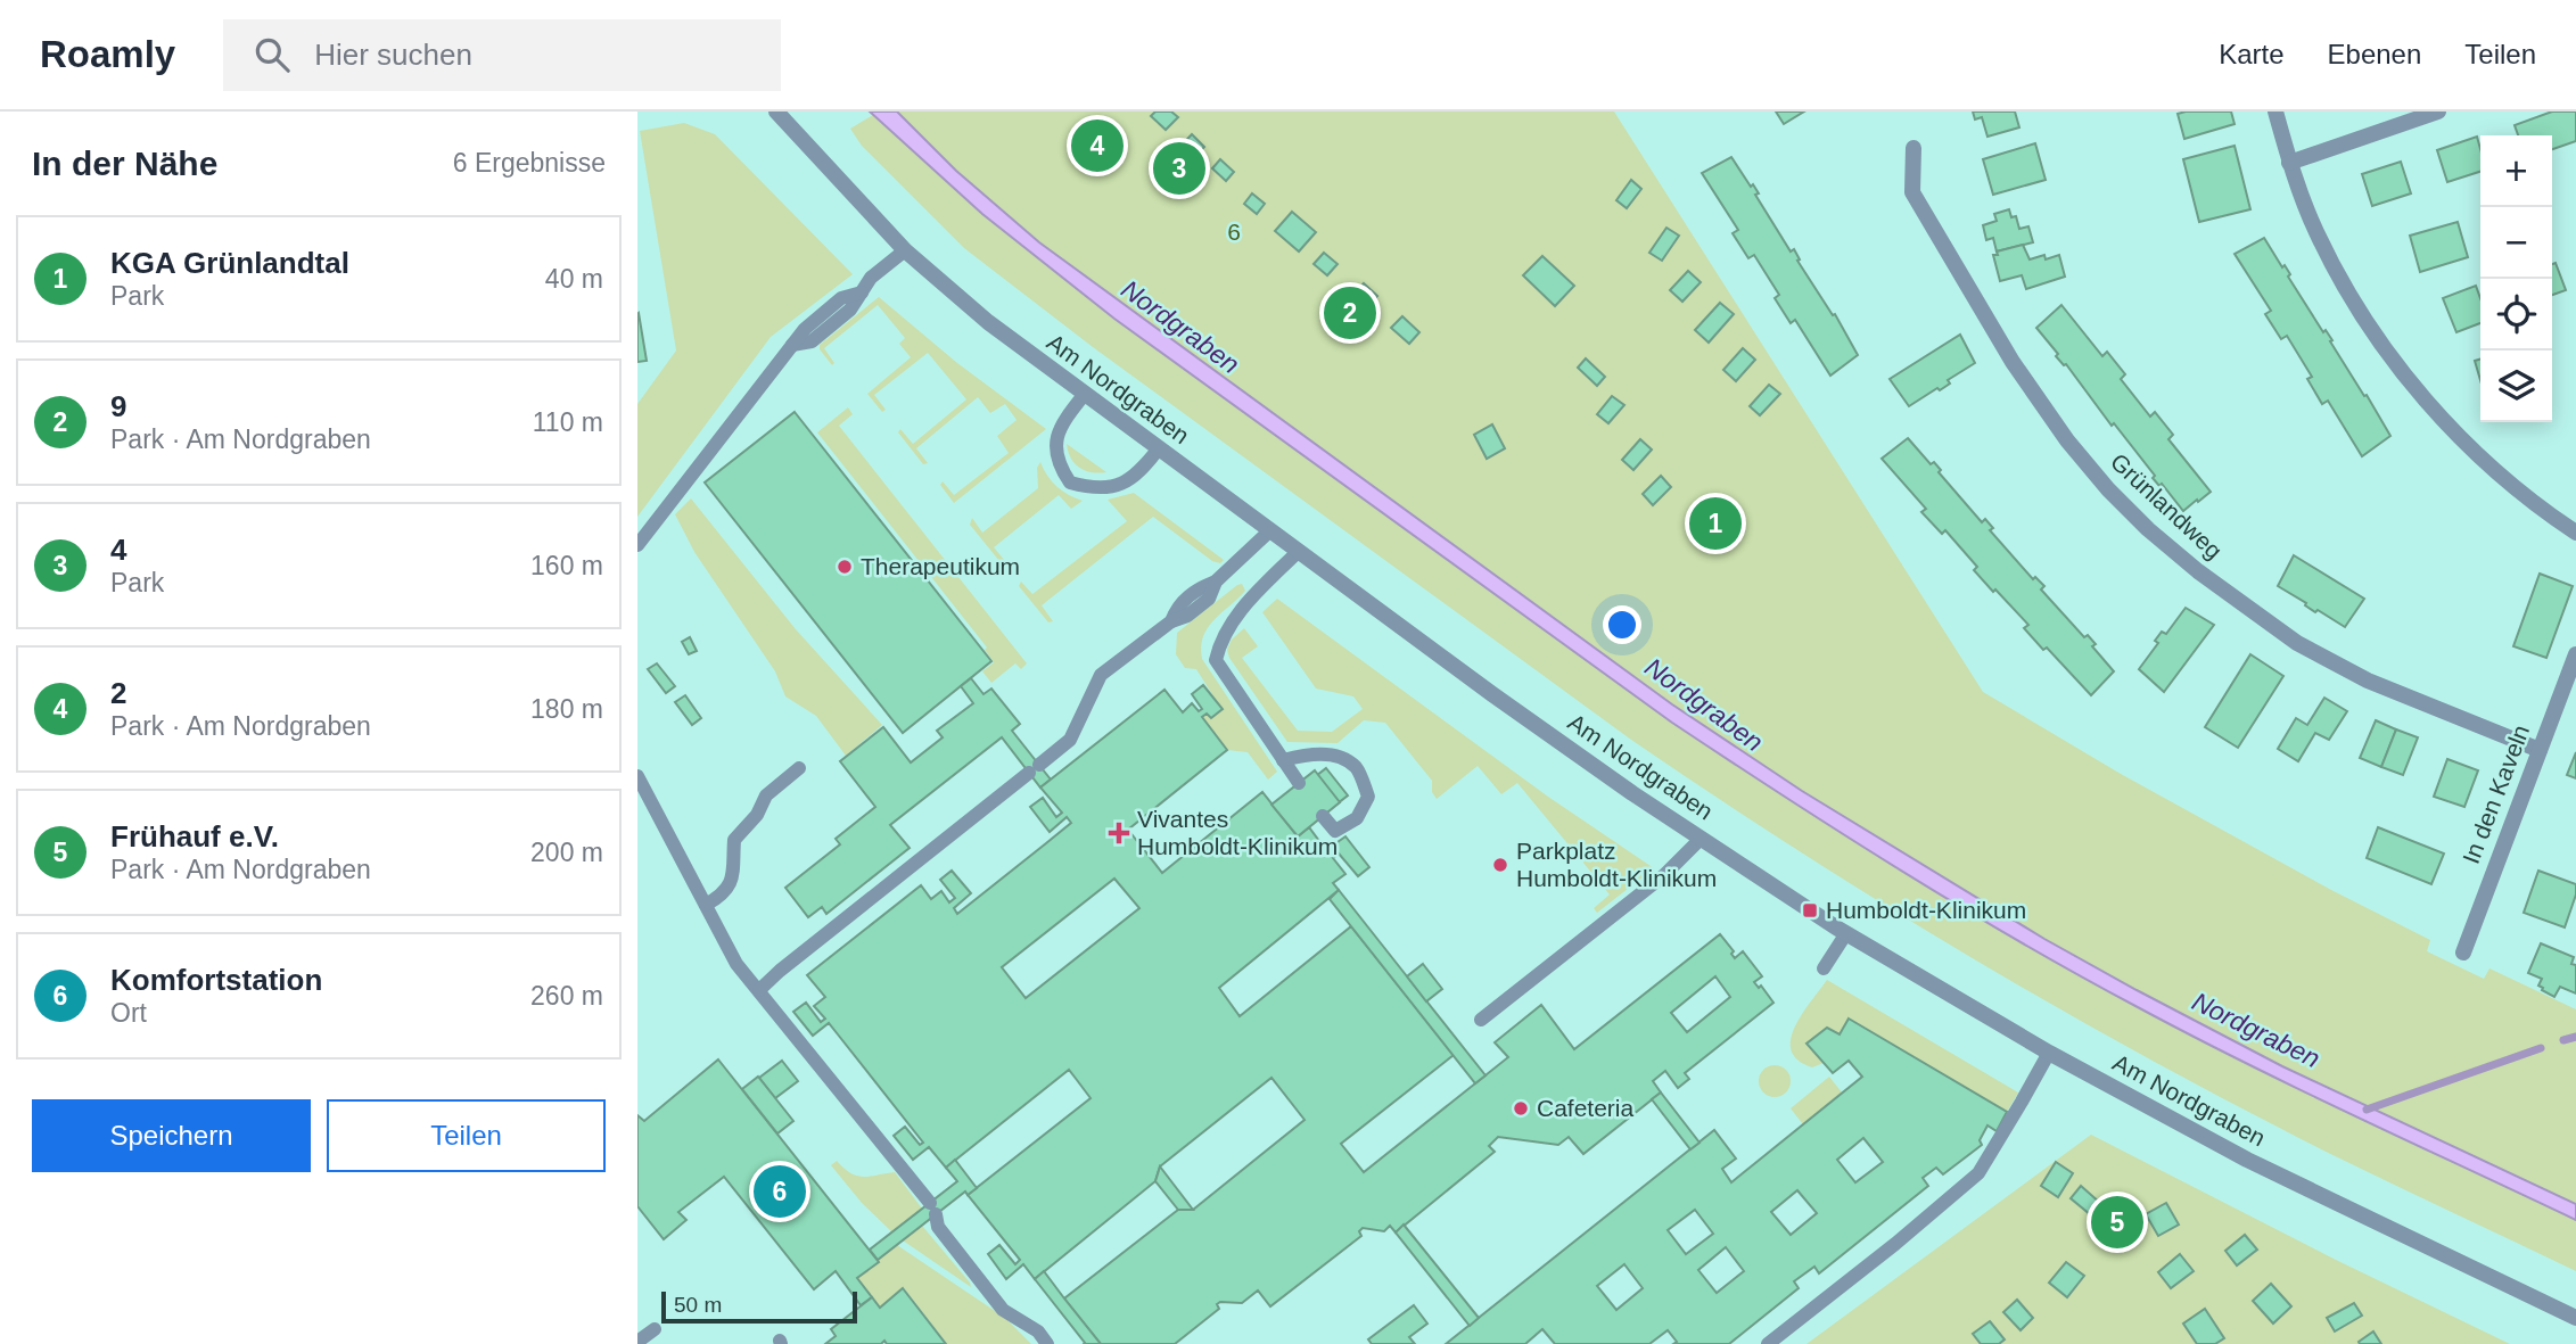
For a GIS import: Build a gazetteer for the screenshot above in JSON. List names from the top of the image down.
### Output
{
  "streets": {
    "street": ["Am Nordgraben", "Grünlandweg", "In den Kaveln"]
  },
  "crossings": [
    ["Grünlandweg", "In den Kaveln"]
  ],
  "water": ["Nordgraben"],
  "parks": ["6"],
  "places": {
    "other": ["Therapeutikum", "Parkplatz Humboldt-Klinikum", "Cafeteria"],
    "health": ["Vivantes Humboldt-Klinikum"],
    "transit": ["Humboldt-Klinikum"]
  },
  "scale_bar": "50 m",
  "page": {
    "header": "Roamly",
    "search": "Hier suchen",
    "nav": ["Karte", "Ebenen", "Teilen"],
    "heading": ["In der Nähe", "6 Ergebnisse"],
    "pins": [
      "4",
      "3",
      "2",
      "1",
      "6",
      "5"
    ],
    "map_buttons": ["+", "−"],
    "list": [
      {
        "mark": "1",
        "name": "KGA Grünlandtal",
        "note": "Park",
        "value": "40 m"
      },
      {
        "mark": "2",
        "name": "9",
        "note": "Park · Am Nordgraben",
        "value": "110 m"
      },
      {
        "mark": "3",
        "name": "4",
        "note": "Park",
        "value": "160 m"
      },
      {
        "mark": "4",
        "name": "2",
        "note": "Park · Am Nordgraben",
        "value": "180 m"
      },
      {
        "mark": "5",
        "name": "Frühauf e.V.",
        "note": "Park · Am Nordgraben",
        "value": "200 m"
      },
      {
        "mark": "6",
        "name": "Komfortstation",
        "note": "Ort",
        "value": "260 m"
      }
    ],
    "buttons": ["Speichern", "Teilen"],
    "scale": "50 m"
  }
}
